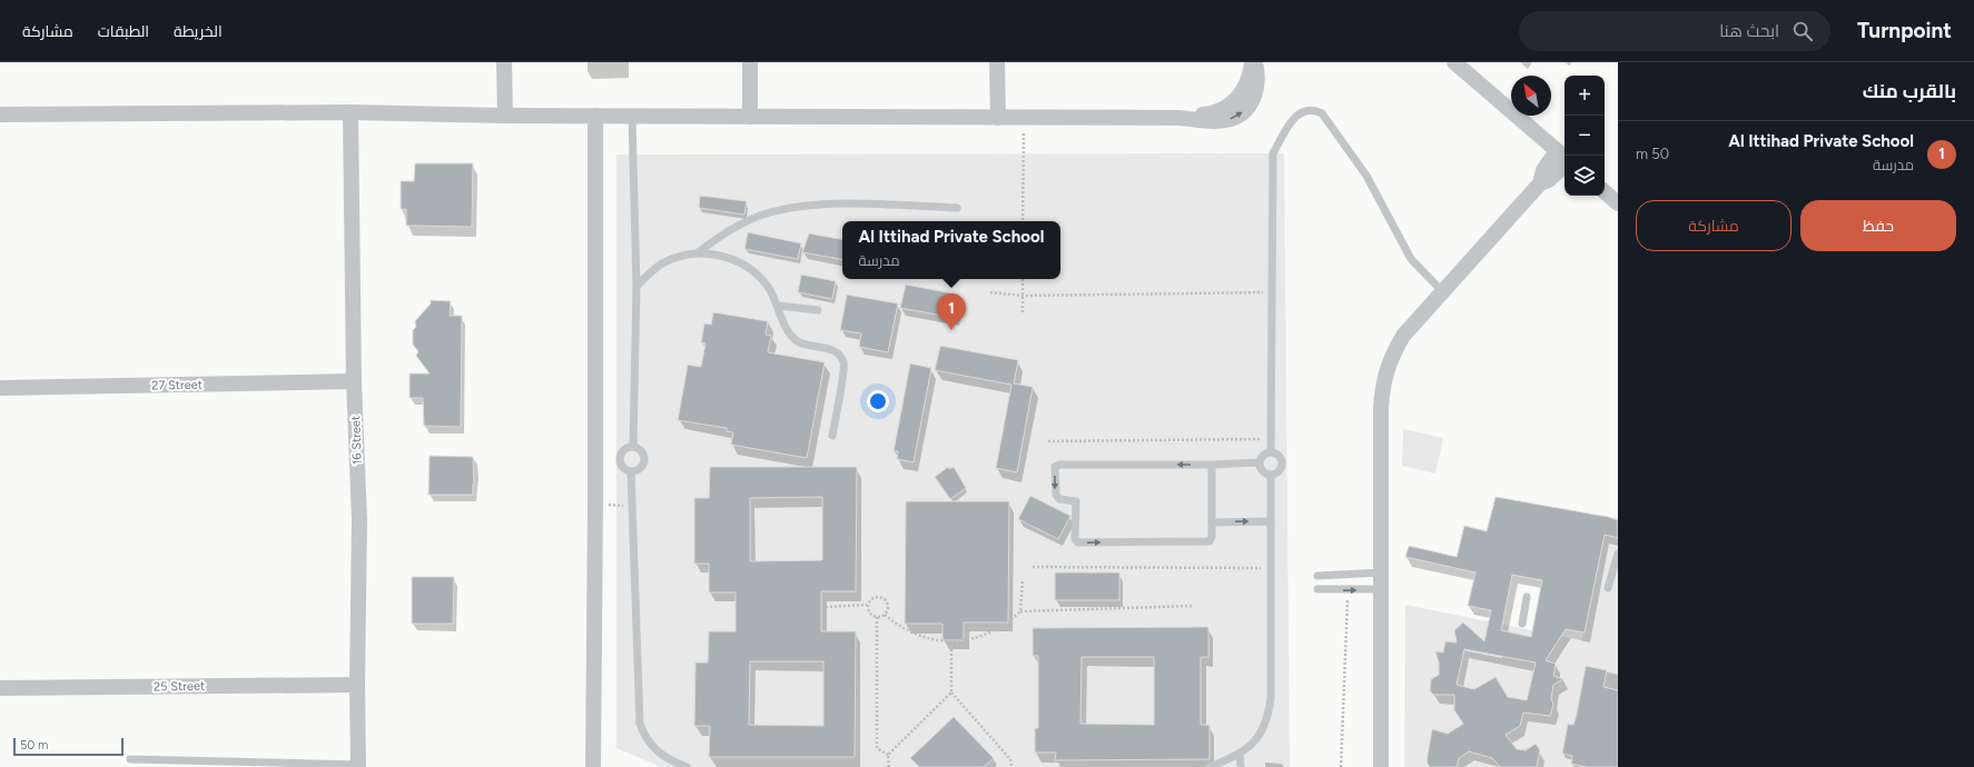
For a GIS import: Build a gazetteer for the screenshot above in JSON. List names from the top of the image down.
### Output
{
  "streets": {
    "street": ["27 Street", "16 Street", "25 Street"]
  },
  "crossings": [
    ["27 Street", "16 Street"],
    ["16 Street", "25 Street"]
  ],
  "scale_bar": "50 m",
  "north": "top left",
  "page": {
    "header": "Turnpoint",
    "search": "ابحث هنا",
    "nav": ["الخريطة", "الطبقات", "مشاركة"],
    "heading": "بالقرب منك",
    "map_buttons": ["+", "−"],
    "list": [
      {
        "mark": "1",
        "name": "Al Ittihad Private School",
        "note": "مدرسة",
        "value": "50 m"
      }
    ],
    "buttons": ["حفظ", "مشاركة"],
    "popup": ["Al Ittihad Private School", "مدرسة"],
    "pins": "1",
    "scale": "50 m"
  }
}
